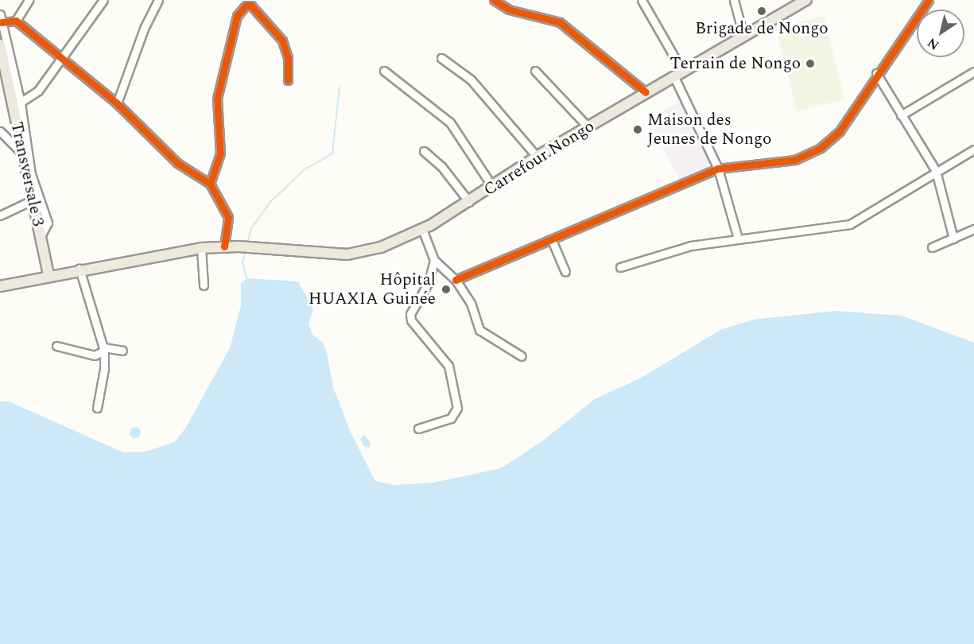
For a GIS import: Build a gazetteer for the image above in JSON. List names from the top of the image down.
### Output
{
  "streets": {
    "main road": ["Carrefour Nongo", "Transversale 3"]
  },
  "crossings": [
    ["Carrefour Nongo", "Transversale 3"]
  ],
  "places": [
    "Brigade de Nongo",
    "Terrain de Nongo",
    "Maison des Jeunes de Nongo",
    "Hôpital HUAXIA Guinée"
  ],
  "north": "bottom left"
}
